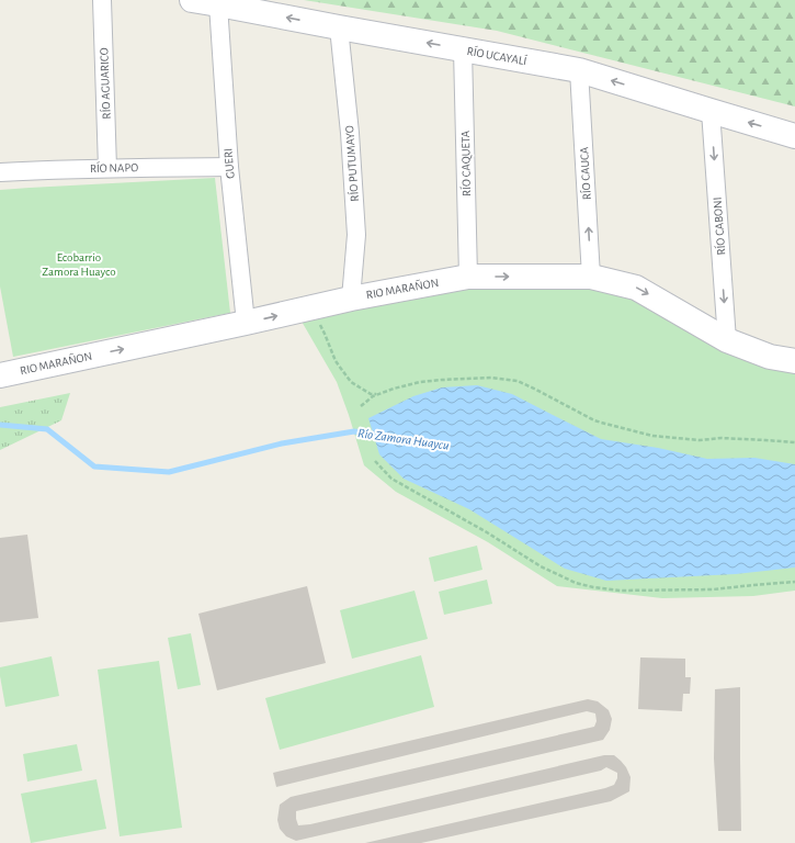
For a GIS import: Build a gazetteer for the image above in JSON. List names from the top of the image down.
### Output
{
  "streets": {
    "street": [
      "RÍO UCAYALÍ",
      "RÍO AGUARICO",
      "GUERI",
      "RÍO PUTUMAYO",
      "RÍO CAQUETA",
      "RÍO NAPO",
      "RÍO CAUCA",
      "RÍO CABONI",
      "RIO MARAÑON"
    ]
  },
  "crossings": [
    ["RÍO UCAYALÍ", "GUERI"],
    ["RÍO UCAYALÍ", "RÍO PUTUMAYO"],
    ["RÍO UCAYALÍ", "RÍO CAQUETA"],
    ["RÍO UCAYALÍ", "RÍO CAUCA"],
    ["RÍO UCAYALÍ", "RÍO CABONI"],
    ["RÍO AGUARICO", "RÍO NAPO"],
    ["GUERI", "RÍO NAPO"],
    ["GUERI", "RIO MARAÑON"],
    ["RÍO PUTUMAYO", "RIO MARAÑON"],
    ["RÍO CAQUETA", "RIO MARAÑON"],
    ["RÍO CAUCA", "RIO MARAÑON"],
    ["RÍO CABONI", "RIO MARAÑON"]
  ],
  "one_way": [
    "RÍO UCAYALÍ",
    "RÍO CAUCA",
    "RÍO CABONI",
    "RIO MARAÑON"
  ],
  "water": ["Río Zamora Huaycu"],
  "parks": ["Ecobarrio Zamora Huayco"]
}
